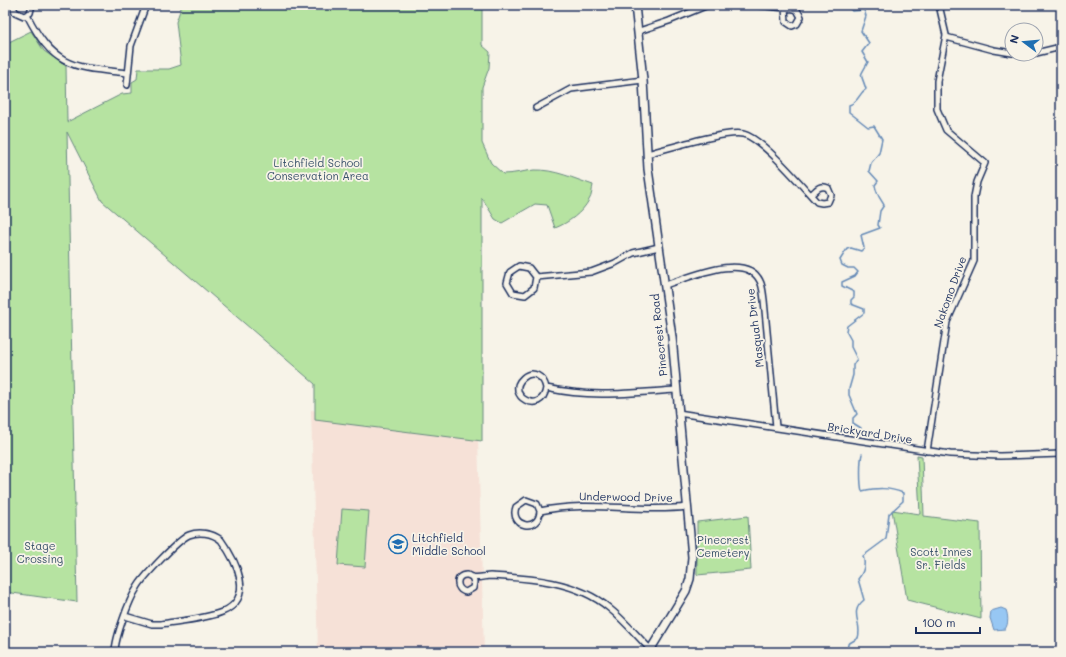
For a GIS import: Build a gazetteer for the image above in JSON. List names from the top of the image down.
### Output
{
  "streets": {
    "street": [
      "Nakomo Drive",
      "Masquah Drive",
      "Pinecrest Road",
      "Brickyard Drive",
      "Underwood Drive"
    ]
  },
  "crossings": [
    ["Nakomo Drive", "Brickyard Drive"],
    ["Masquah Drive", "Pinecrest Road"],
    ["Masquah Drive", "Brickyard Drive"],
    ["Pinecrest Road", "Brickyard Drive"],
    ["Pinecrest Road", "Underwood Drive"]
  ],
  "parks": [
    "Litchfield School Conservation Area",
    "Pinecrest Cemetery",
    "Stage Crossing",
    "Scott Innes Sr. Fields"
  ],
  "places": {
    "school or university": ["Litchfield Middle School"]
  },
  "scale_bar": "100 m",
  "north": "left"
}
